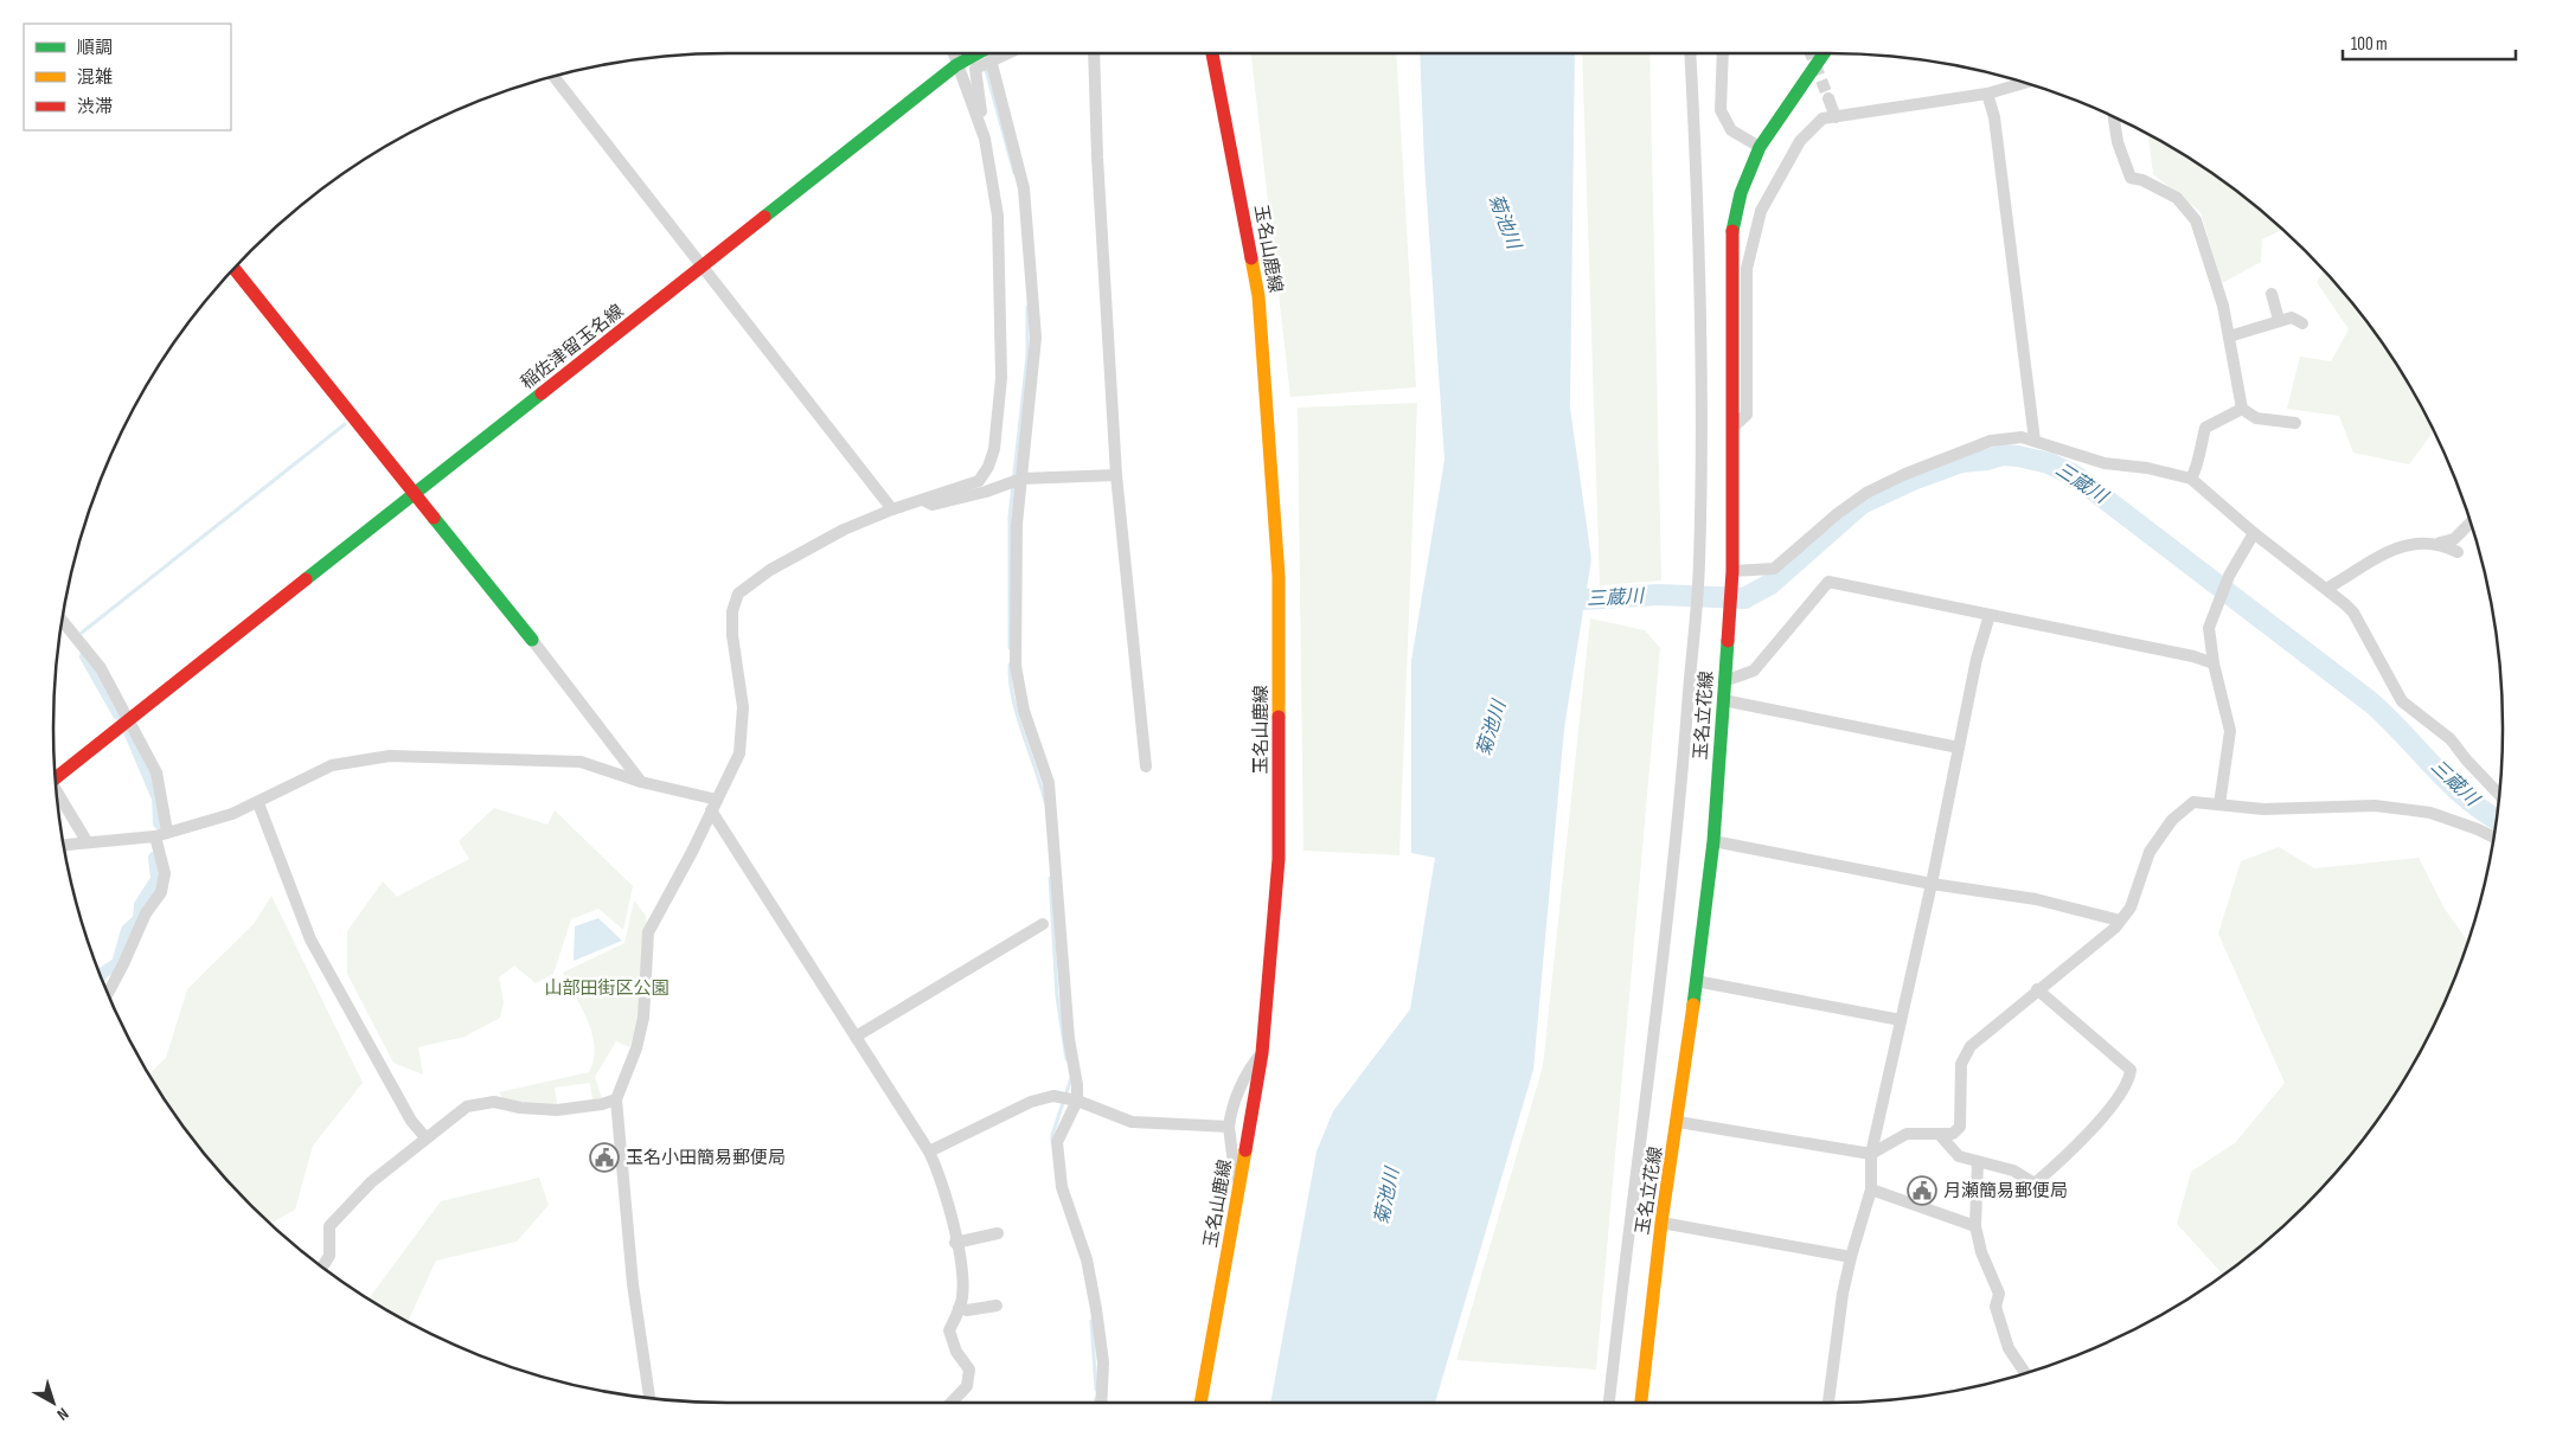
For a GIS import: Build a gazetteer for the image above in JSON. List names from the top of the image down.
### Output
{
  "streets": {
    "main road": ["玉名山鹿線", "稲佐津留玉名線", "玉名立花線"]
  },
  "water": ["菊池川", "三蔵川"],
  "parks": ["山部田街区公園"],
  "places": {
    "public building": ["玉名小田簡易郵便局", "月瀬簡易郵便局"]
  },
  "legend": ["順調", "混雑", "渋滞"],
  "scale_bar": "100 m",
  "north": "bottom right"
}
